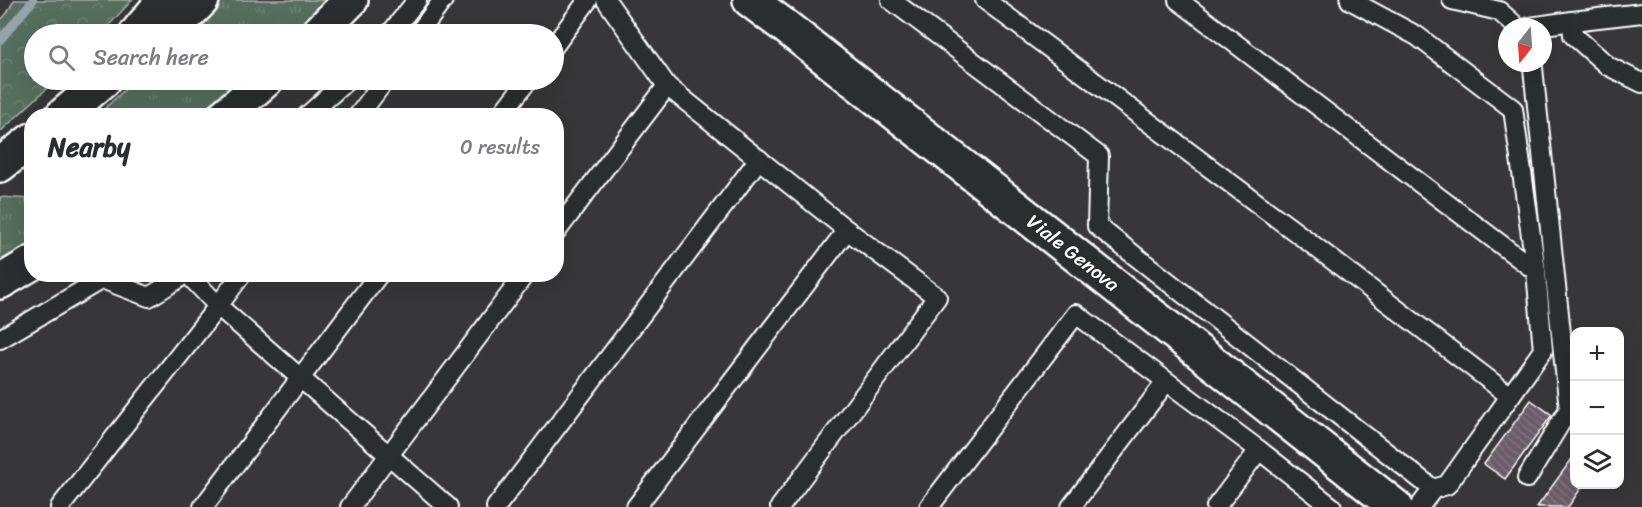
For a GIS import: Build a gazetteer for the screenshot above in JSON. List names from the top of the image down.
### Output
{
  "streets": {
    "street": ["Viale Genova"]
  },
  "north": "bottom",
  "page": {
    "search": "Search here",
    "heading": ["Nearby", "0 results"],
    "map_buttons": ["+", "−"]
  }
}
